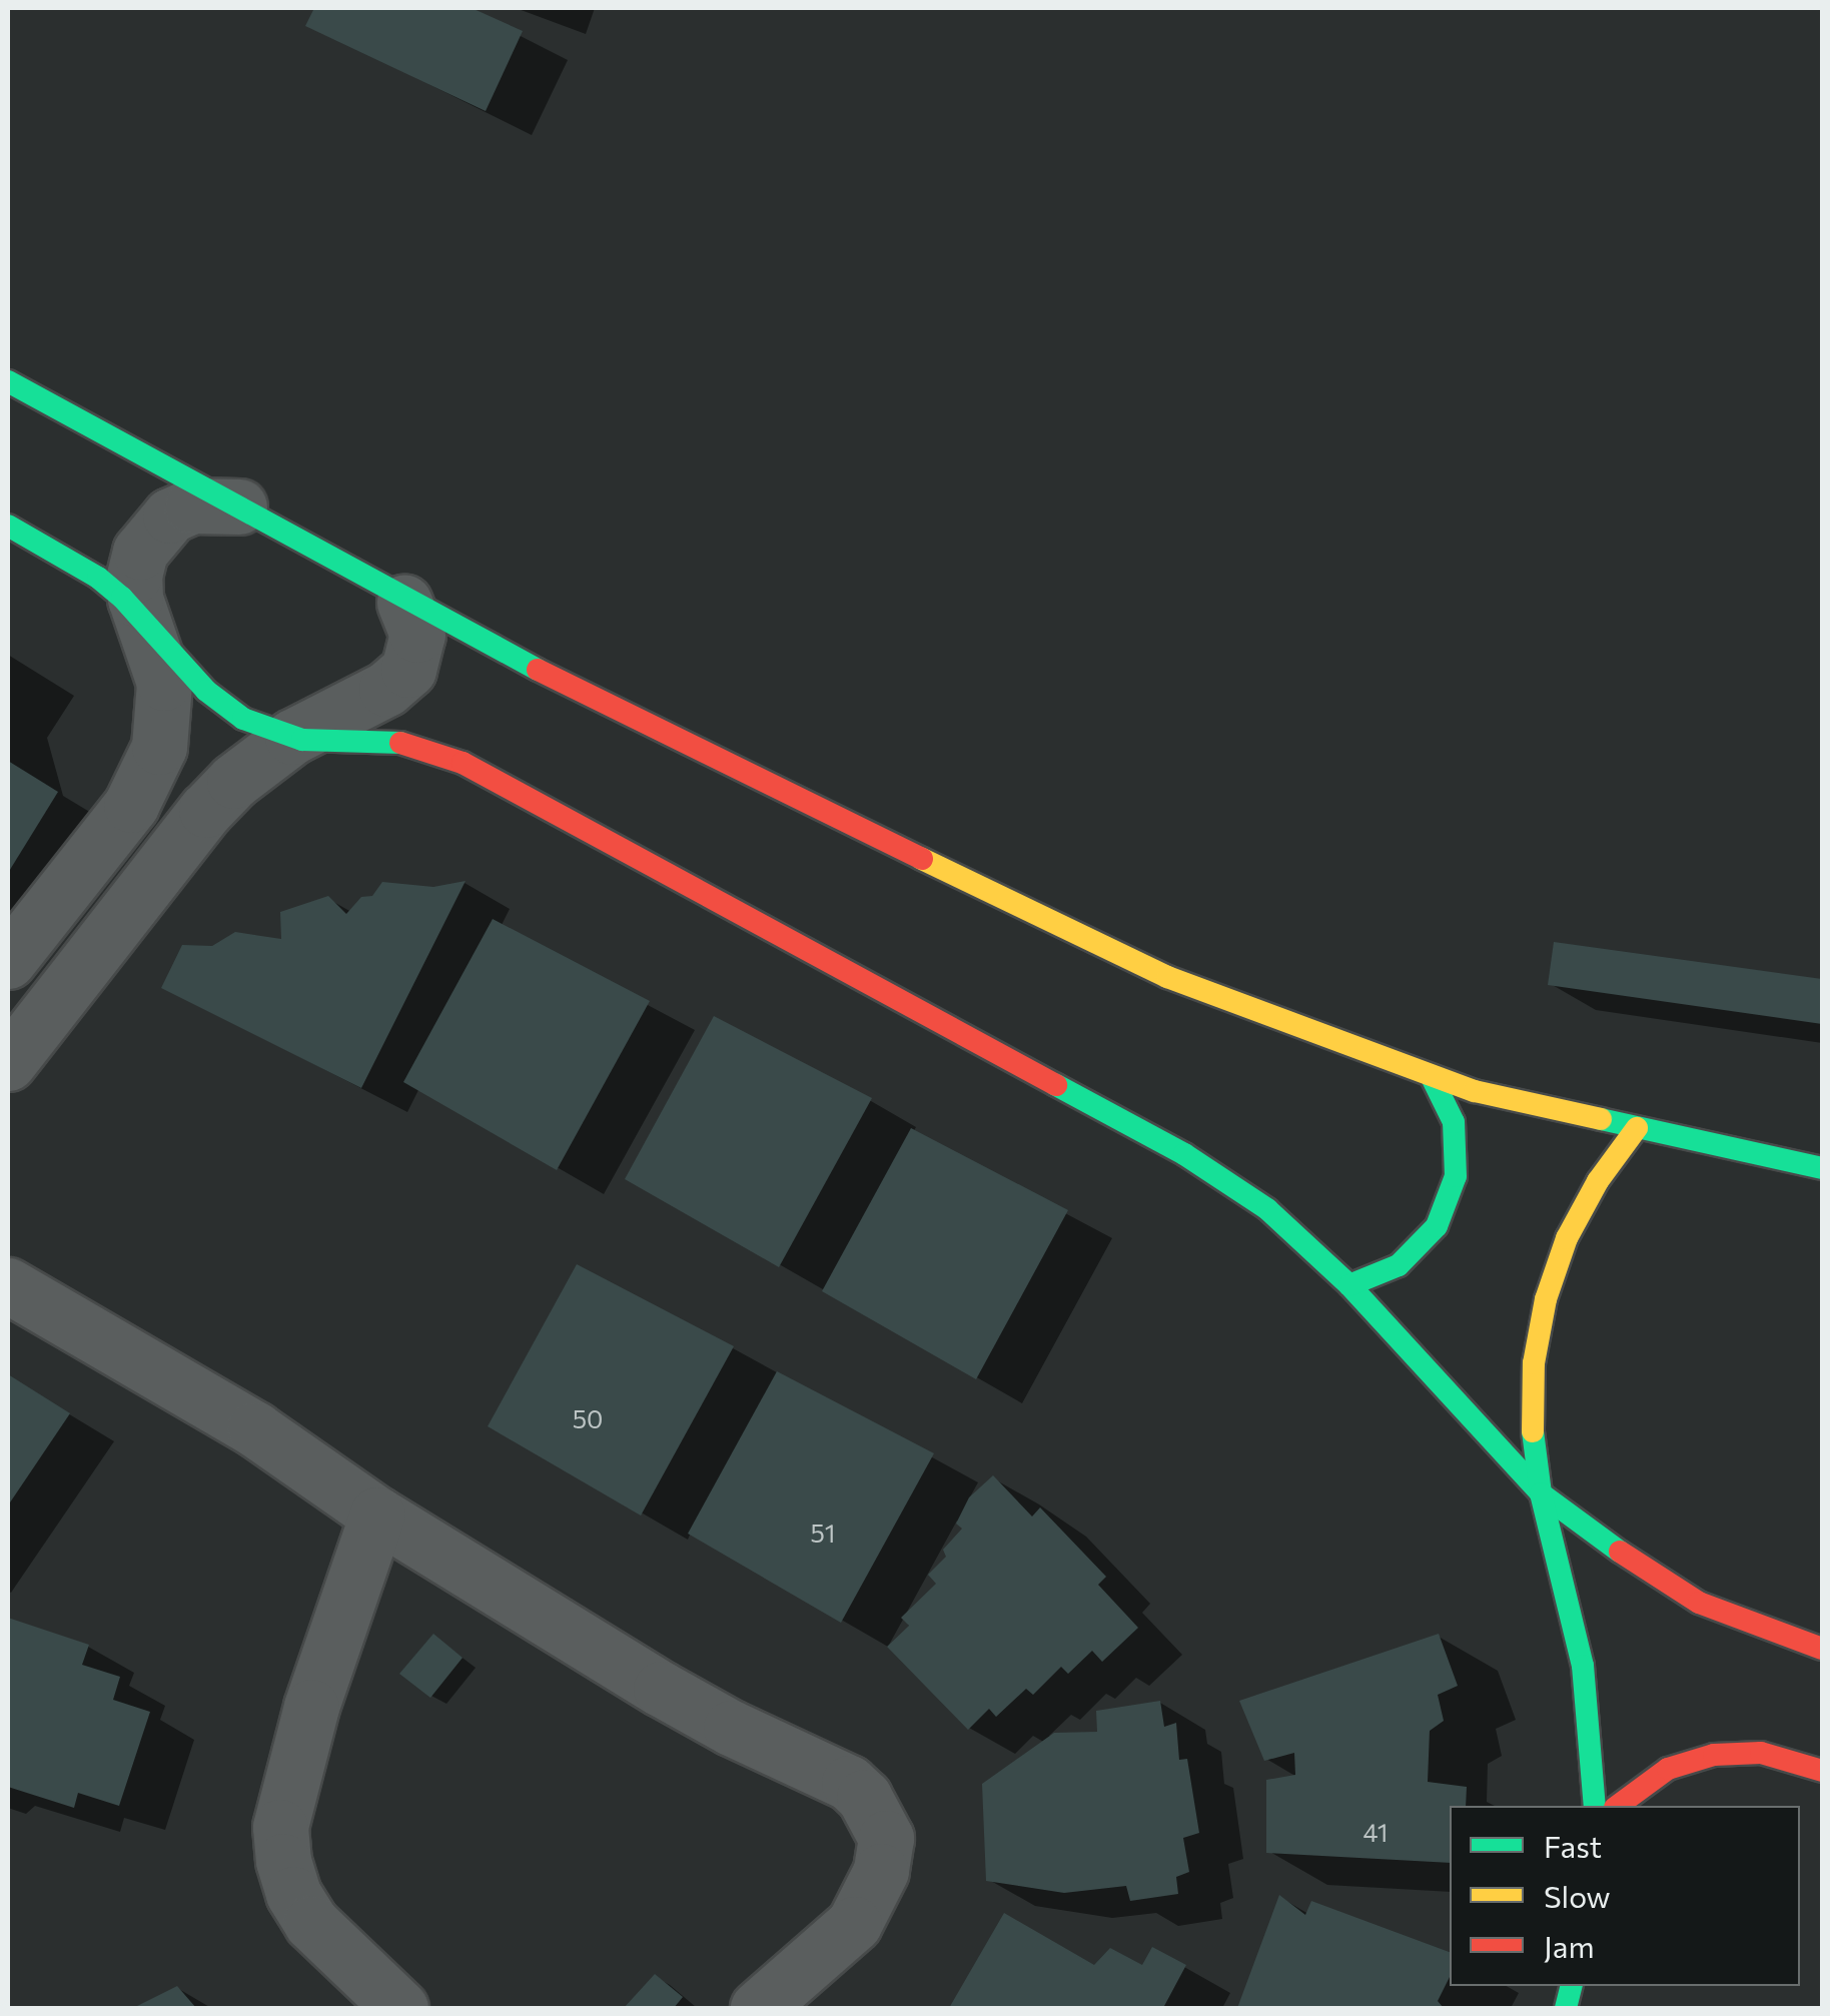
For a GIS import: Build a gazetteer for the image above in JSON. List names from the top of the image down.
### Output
{
  "house_numbers": ["50", "51", "41"],
  "legend": ["Fast", "Slow", "Jam"]
}
